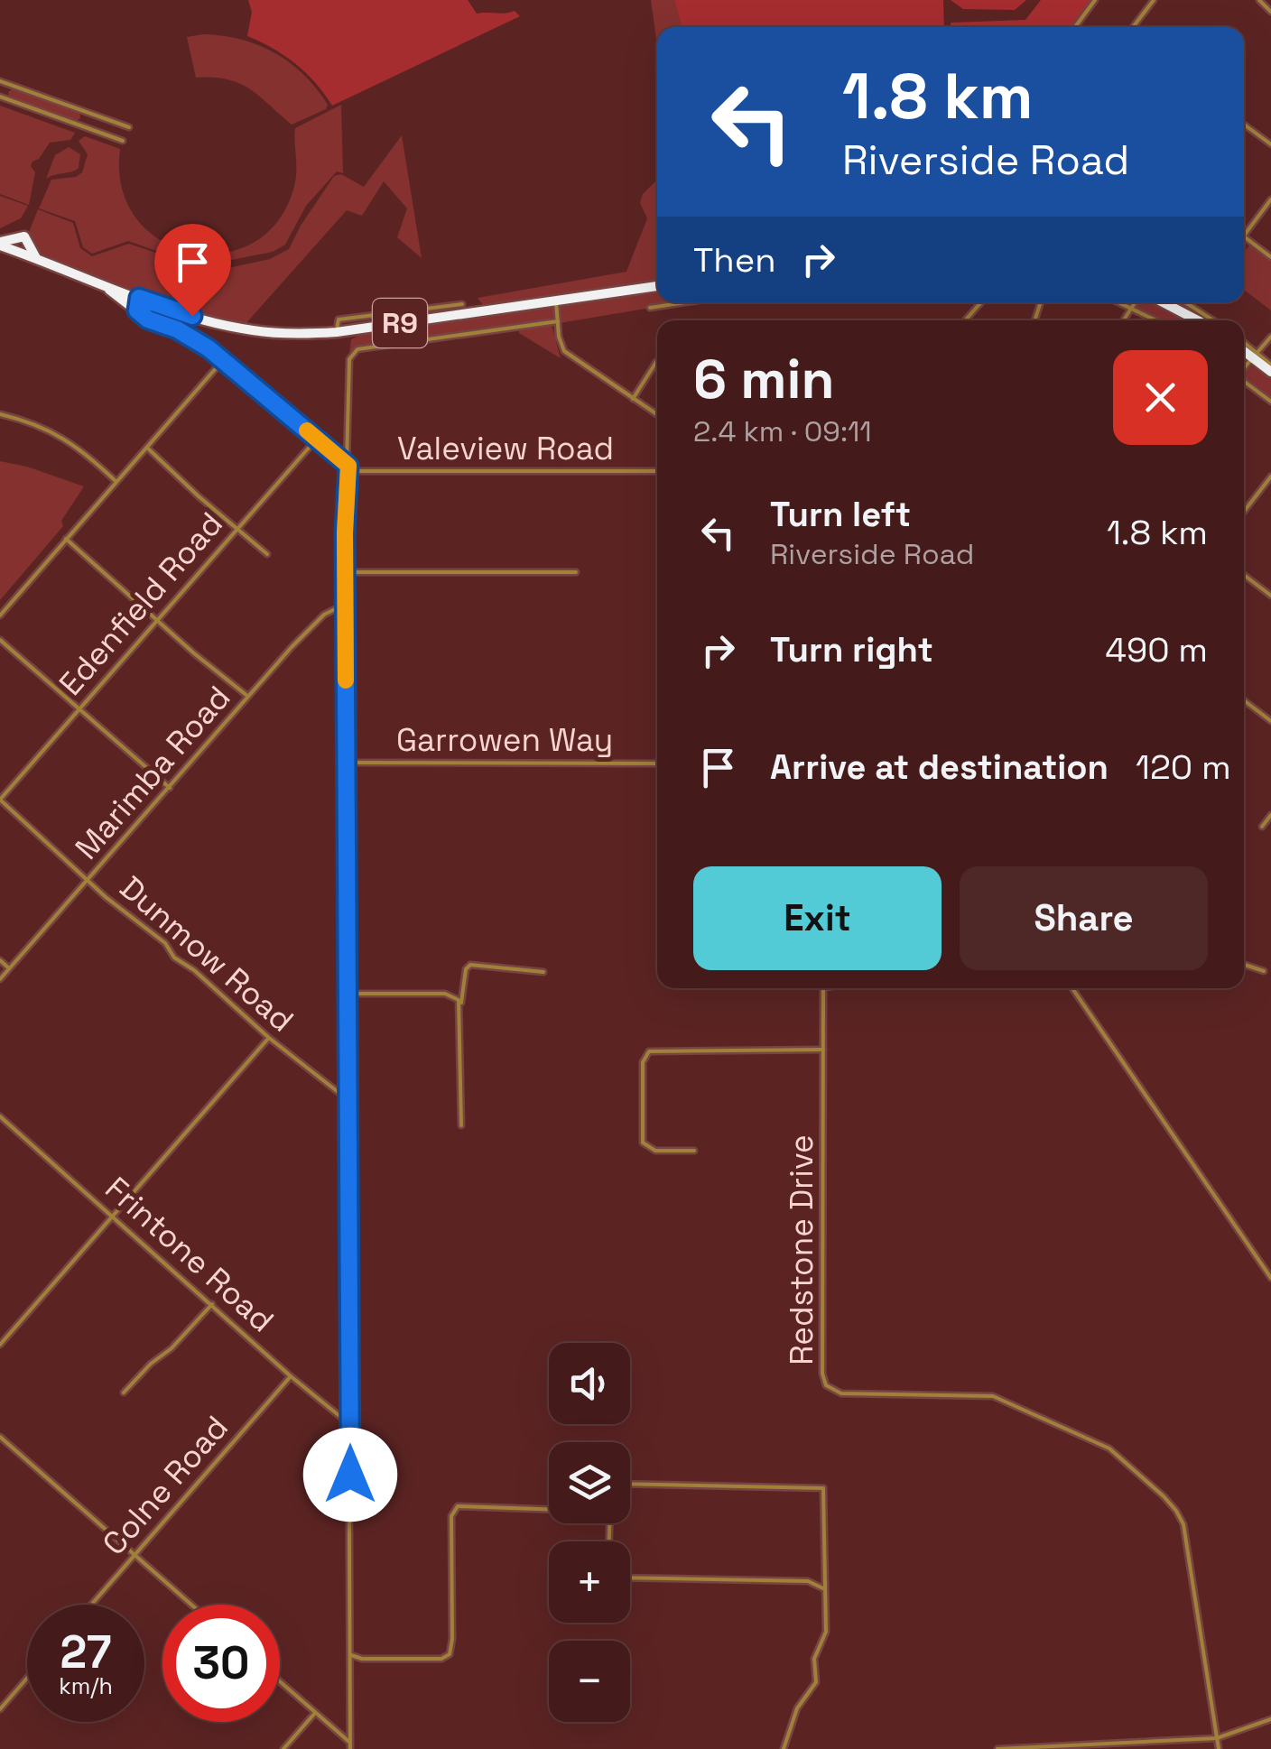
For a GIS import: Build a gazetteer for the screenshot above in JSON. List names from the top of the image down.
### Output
{
  "streets": {
    "highway": ["R9"],
    "street": [
      "Valeview Road",
      "Edenfield Road",
      "Garrowen Way",
      "Marimba Road",
      "Dunmow Road",
      "Redstone Drive",
      "Frintone Road",
      "Colne Road"
    ]
  },
  "crossings": [
    ["Edenfield Road", "Dunmow Road"],
    ["Marimba Road", "Dunmow Road"],
    ["Frintone Road", "Colne Road"]
  ],
  "page": {
    "turn": ["1.8 km", "Riverside Road"],
    "then": "Then",
    "heading": ["6 min", "2.4 km · 09:11"],
    "list": [
      {
        "name": "Turn left",
        "note": "Riverside Road",
        "value": "1.8 km"
      },
      {
        "name": "Turn right",
        "value": "490 m"
      },
      {
        "name": "Arrive at destination",
        "value": "120 m"
      }
    ],
    "buttons": ["Exit", "Share"],
    "map_buttons": ["+", "−"],
    "speed": "27 km/h",
    "limit": "30"
  }
}
